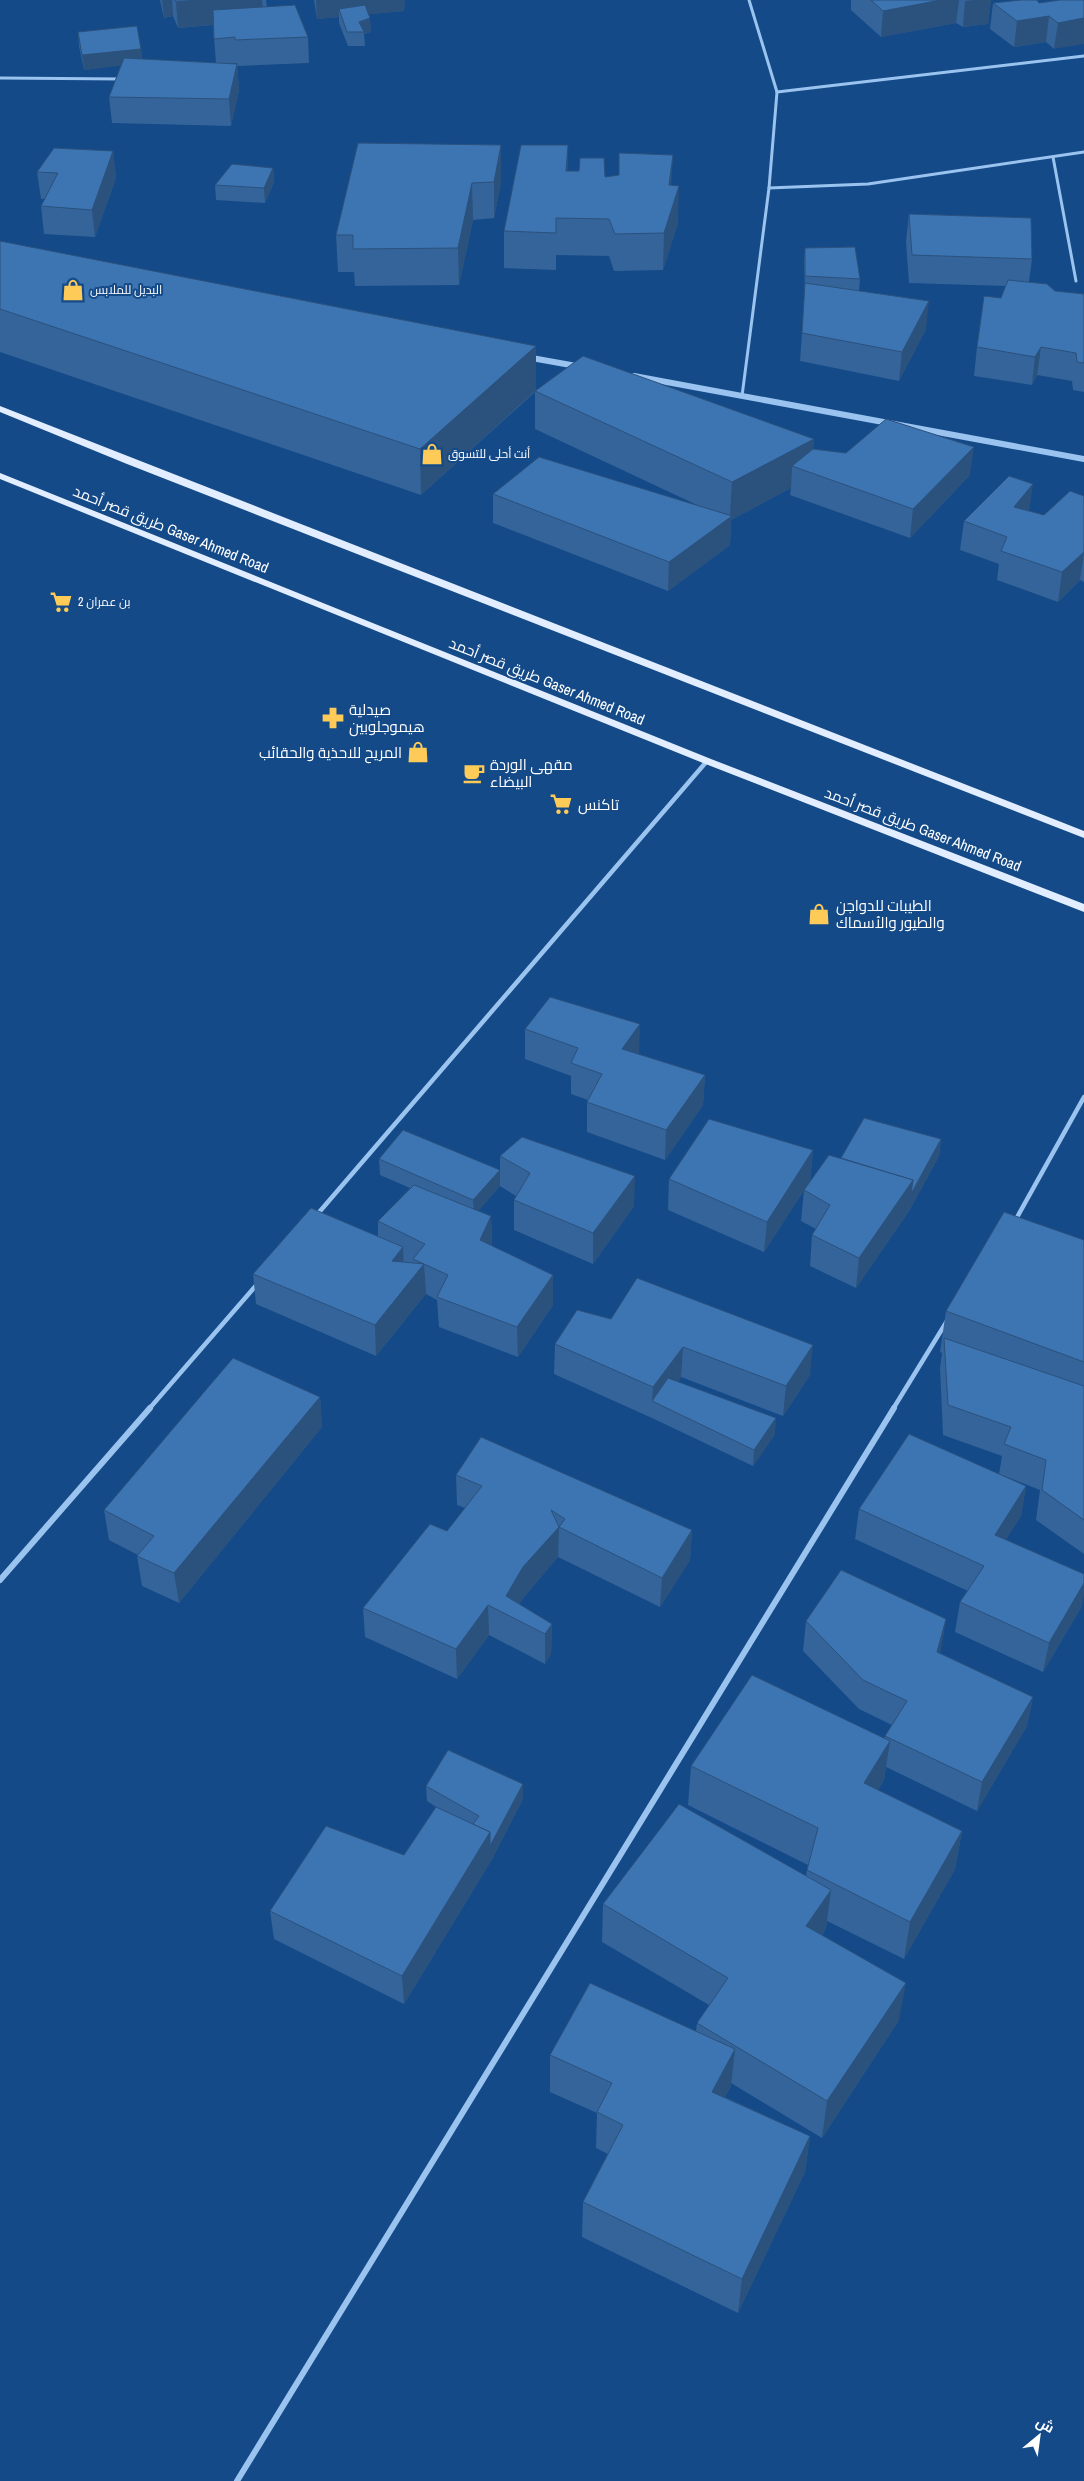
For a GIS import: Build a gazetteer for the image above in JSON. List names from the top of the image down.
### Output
{
  "streets": {
    "main road": ["طريق قصر أحمد Gaser Ahmed Road"]
  },
  "places": {
    "shop": [
      "البديل للملابس",
      "أنت أحلى للتسوق",
      "المريح للاحذية والحقائب",
      "الطيبات للدواجن والطيور والأسماك"
    ],
    "supermarket": ["بن عمران 2", "تاكنس"],
    "pharmacy": ["صيدلية هيموجلوبين"],
    "cafe": ["مقهى الوردة البيضاء"]
  },
  "north": "top right"
}
